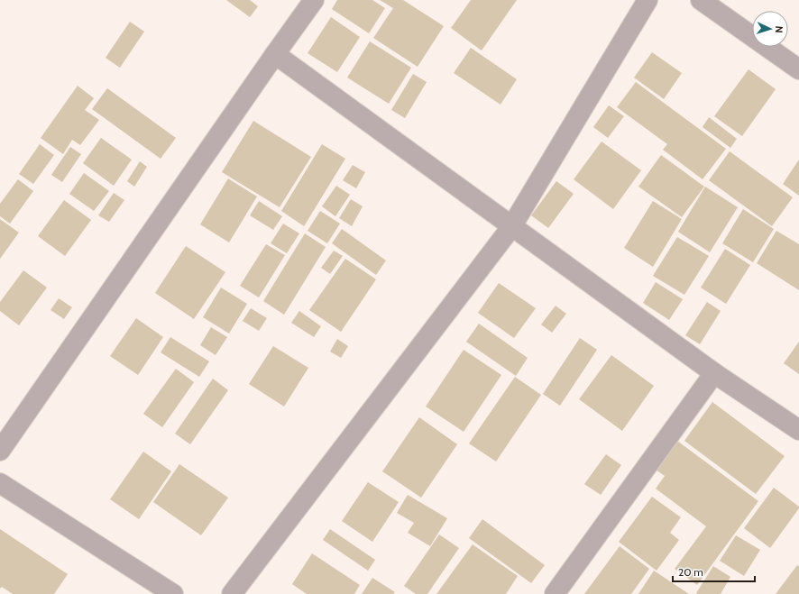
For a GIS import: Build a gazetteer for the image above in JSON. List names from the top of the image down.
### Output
{
  "scale_bar": "20 m",
  "north": "right"
}
